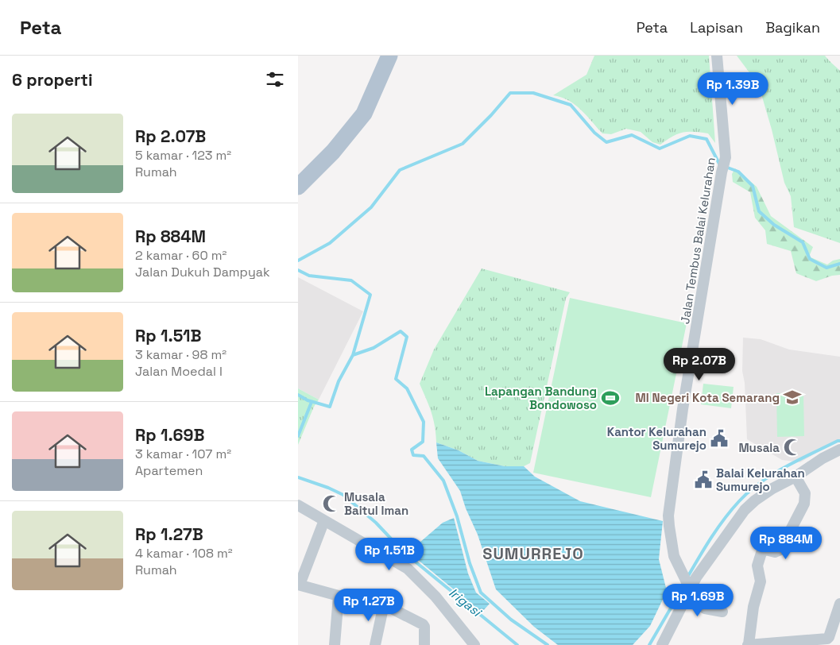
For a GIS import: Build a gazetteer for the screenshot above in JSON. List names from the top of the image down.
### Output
{
  "streets": {
    "street": ["Jalan Tembus Balai Kelurahan"]
  },
  "districts": ["SUMURREJO"],
  "water": ["Irigasi"],
  "places": {
    "school or university": ["MI Negeri Kota Semarang"],
    "sports": ["Lapangan Bandung Bondowoso"],
    "public building": ["Kantor Kelurahan Sumurejo", "Balai Kelurahan Sumurejo"],
    "mosque": ["Musala", "Musala Baitul Iman"]
  },
  "page": {
    "header": "Peta",
    "nav": ["Peta", "Lapisan", "Bagikan"],
    "heading": "6 properti",
    "price": [
      "Rp 1.39B",
      "Rp 2.07B",
      "Rp 884M",
      "Rp 1.51B",
      "Rp 1.69B",
      "Rp 1.27B"
    ],
    "list": [
      {
        "name": "Rp 2.07B",
        "note": "5 kamar · 123 m² · Rumah"
      },
      {
        "name": "Rp 884M",
        "note": "2 kamar · 60 m² · Jalan Dukuh Dampyak"
      },
      {
        "name": "Rp 1.51B",
        "note": "3 kamar · 98 m² · Jalan Moedal I"
      },
      {
        "name": "Rp 1.69B",
        "note": "3 kamar · 107 m² · Apartemen"
      },
      {
        "name": "Rp 1.27B",
        "note": "4 kamar · 108 m² · Rumah"
      }
    ]
  }
}
